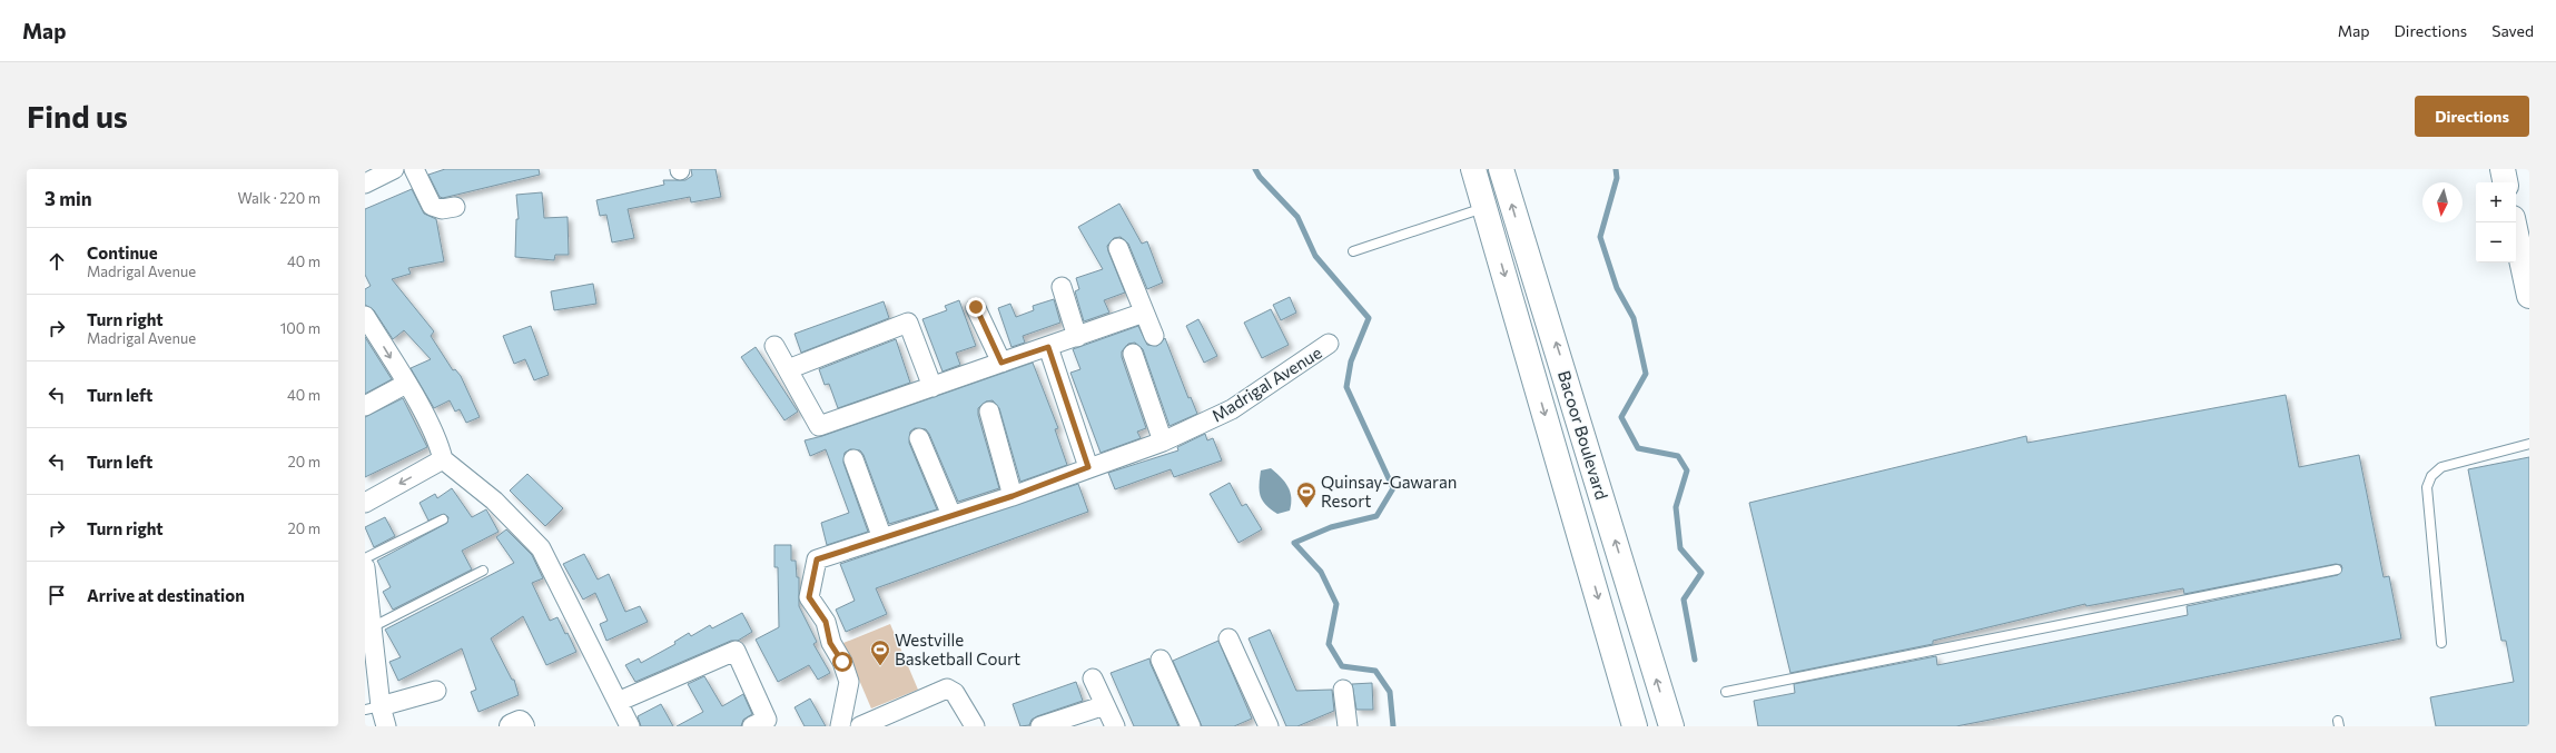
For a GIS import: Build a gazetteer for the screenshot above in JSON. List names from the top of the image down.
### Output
{
  "streets": {
    "main road": ["Bacoor Boulevard"],
    "street": ["Madrigal Avenue"]
  },
  "places": {
    "sports": ["Quinsay-Gawaran Resort", "Westville Basketball Court"]
  },
  "north": "bottom",
  "page": {
    "header": "Map",
    "nav": ["Map", "Directions", "Saved"],
    "buttons": "Directions",
    "title": "Find us",
    "heading": ["3 min", "Walk · 220 m"],
    "map_buttons": ["+", "−"],
    "list": [
      ["Continue", "Madrigal Avenue", "40 m"],
      ["Turn right", "Madrigal Avenue", "100 m"],
      ["Turn left", "40 m"],
      ["Turn left", "20 m"],
      ["Turn right", "20 m"],
      "Arrive at destination"
    ]
  }
}
